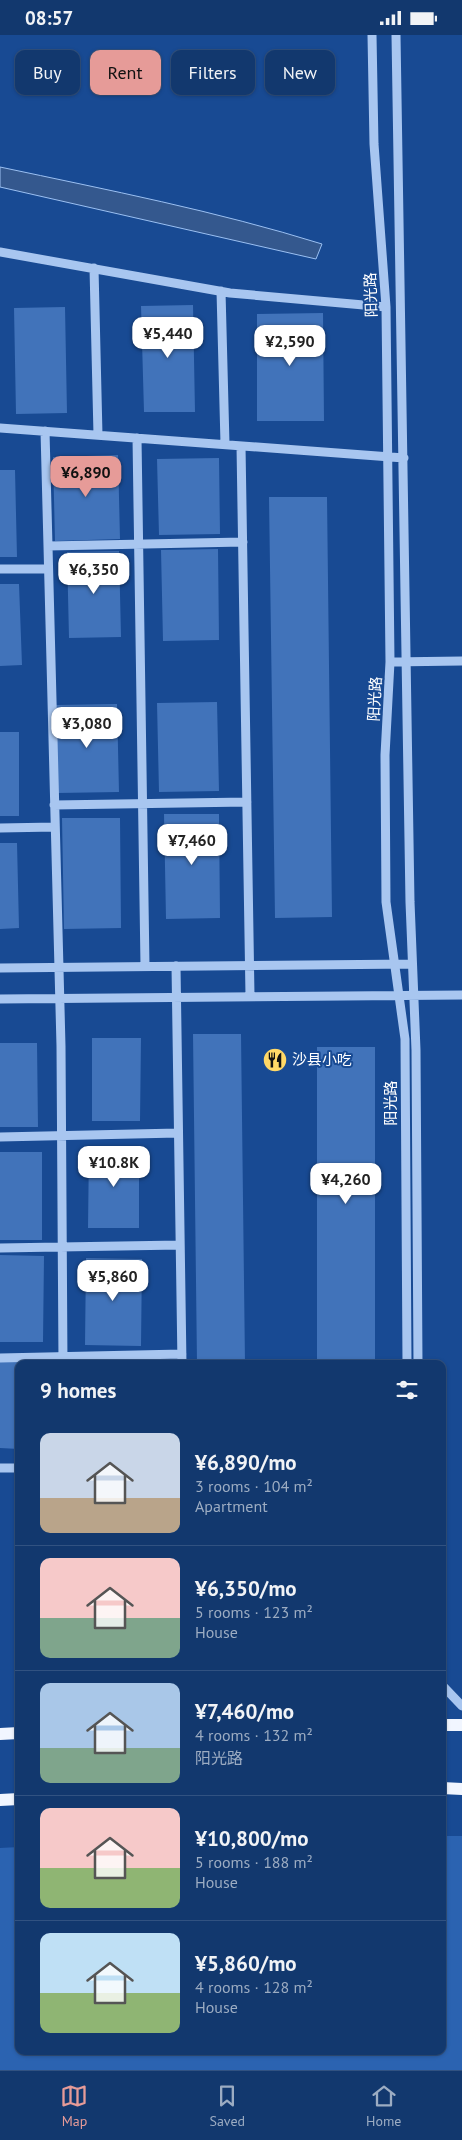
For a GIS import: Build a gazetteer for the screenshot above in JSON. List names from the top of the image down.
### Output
{
  "streets": {
    "street": ["阳光路"]
  },
  "places": {
    "restaurant": ["沙县小吃"]
  },
  "page": {
    "status": "08:57",
    "chip": [
      "Buy",
      "Rent",
      "Filters",
      "New"
    ],
    "price": [
      "¥5,440",
      "¥2,590",
      "¥6,890",
      "¥6,350",
      "¥3,080",
      "¥7,460",
      "¥10.8K",
      "¥4,260",
      "¥5,860"
    ],
    "heading": "9 homes",
    "list": [
      {
        "name": "¥6,890/mo",
        "note": "3 rooms · 104 m² · Apartment"
      },
      {
        "name": "¥6,350/mo",
        "note": "5 rooms · 123 m² · House"
      },
      {
        "name": "¥7,460/mo",
        "note": "4 rooms · 132 m² · 阳光路"
      },
      {
        "name": "¥10,800/mo",
        "note": "5 rooms · 188 m² · House"
      },
      {
        "name": "¥5,860/mo",
        "note": "4 rooms · 128 m² · House"
      }
    ],
    "tabs": ["Map", "Saved", "Home"]
  }
}
